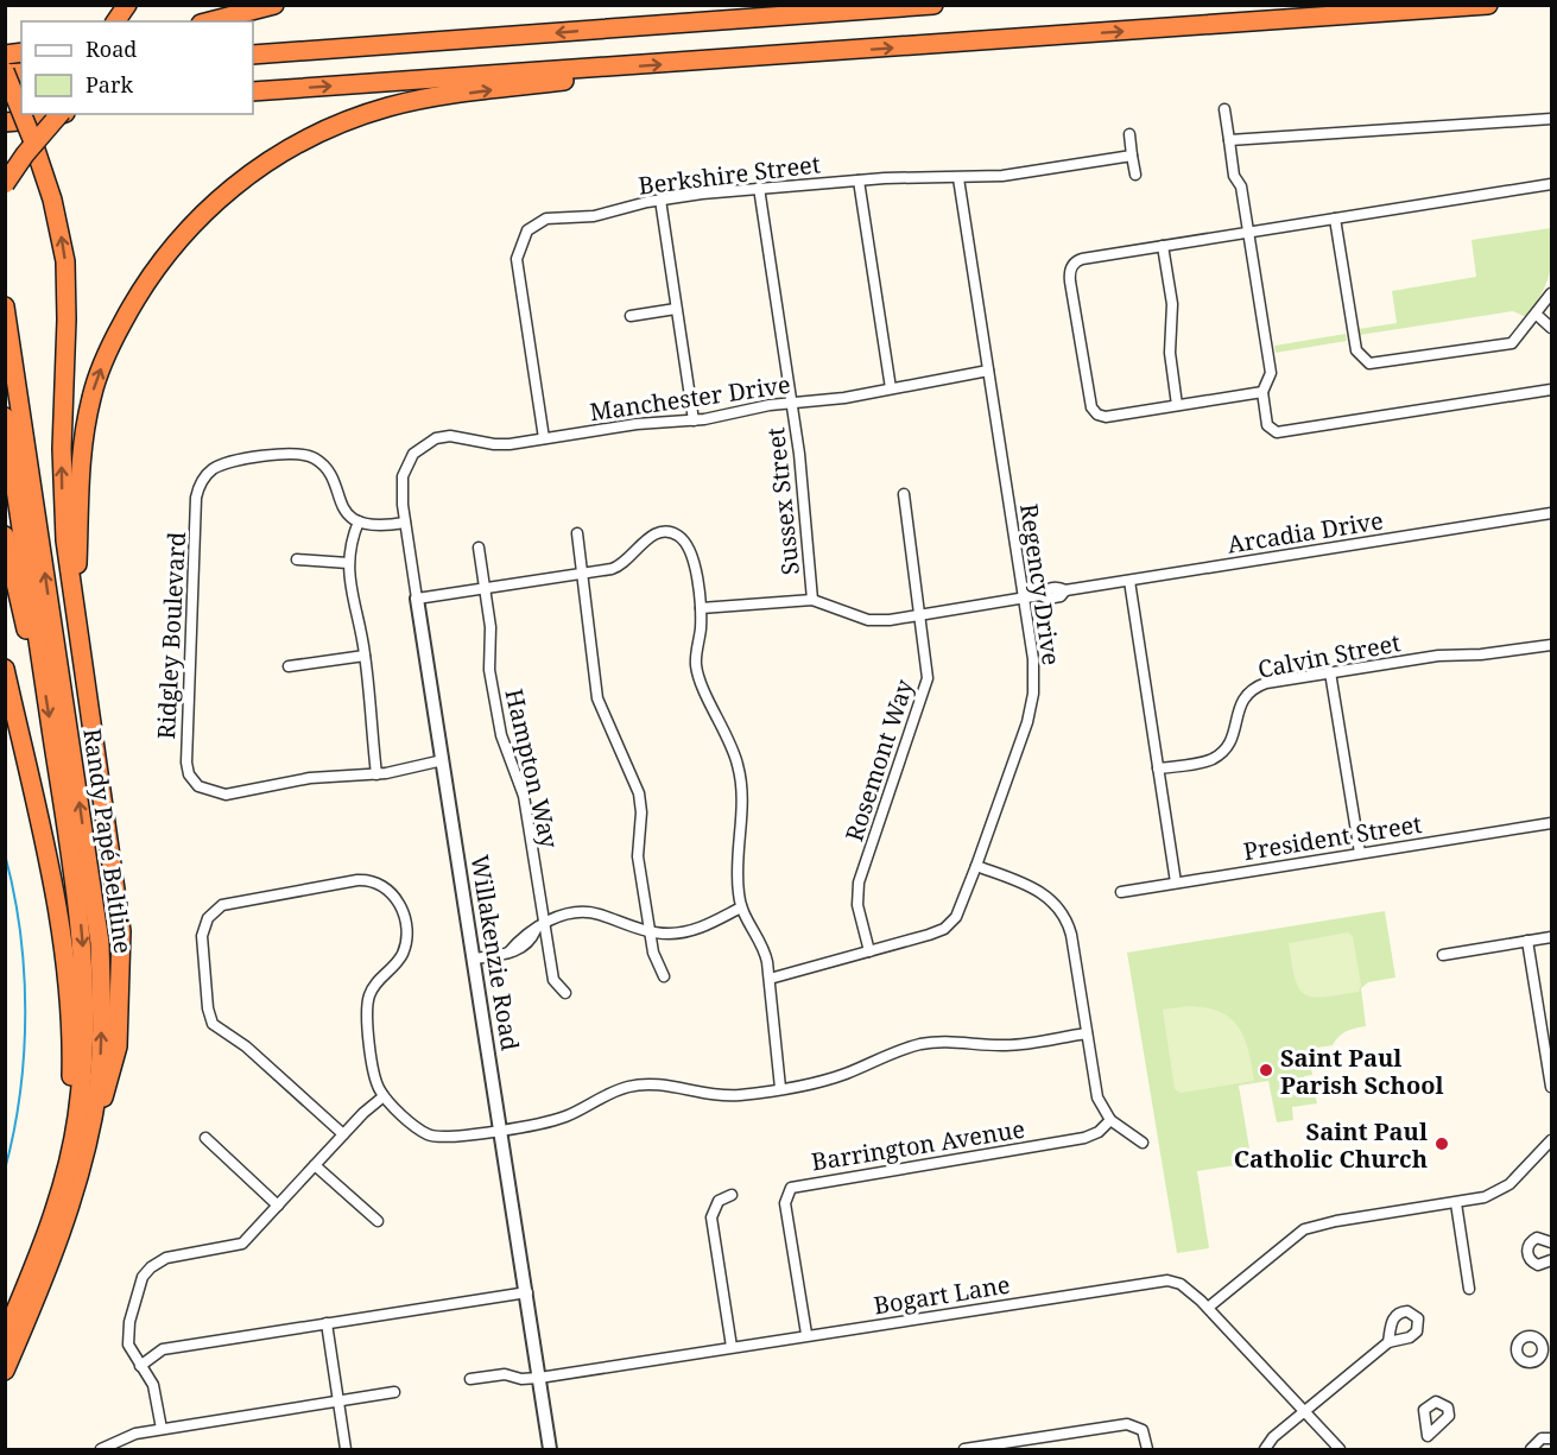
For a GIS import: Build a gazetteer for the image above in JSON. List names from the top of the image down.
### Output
{
  "streets": {
    "highway": ["Randy Papé Beltline"],
    "street": [
      "Berkshire Street",
      "Manchester Drive",
      "Sussex Street",
      "Arcadia Drive",
      "Regency Drive",
      "Ridgley Boulevard",
      "Calvin Street",
      "Rosemont Way",
      "Hampton Way",
      "President Street",
      "Willakenzie Road",
      "Barrington Avenue",
      "Bogart Lane"
    ]
  },
  "crossings": [
    ["Berkshire Street", "Manchester Drive"],
    ["Berkshire Street", "Sussex Street"],
    ["Berkshire Street", "Regency Drive"],
    ["Manchester Drive", "Sussex Street"],
    ["Manchester Drive", "Regency Drive"],
    ["Manchester Drive", "Willakenzie Road"],
    ["Sussex Street", "Arcadia Drive"],
    ["Arcadia Drive", "Regency Drive"],
    ["Arcadia Drive", "Rosemont Way"],
    ["Regency Drive", "Rosemont Way"],
    ["Willakenzie Road", "Bogart Lane"],
    ["Barrington Avenue", "Bogart Lane"]
  ],
  "places": ["Saint Paul Parish School", "Saint Paul Catholic Church"],
  "legend": ["Road", "Park"]
}
